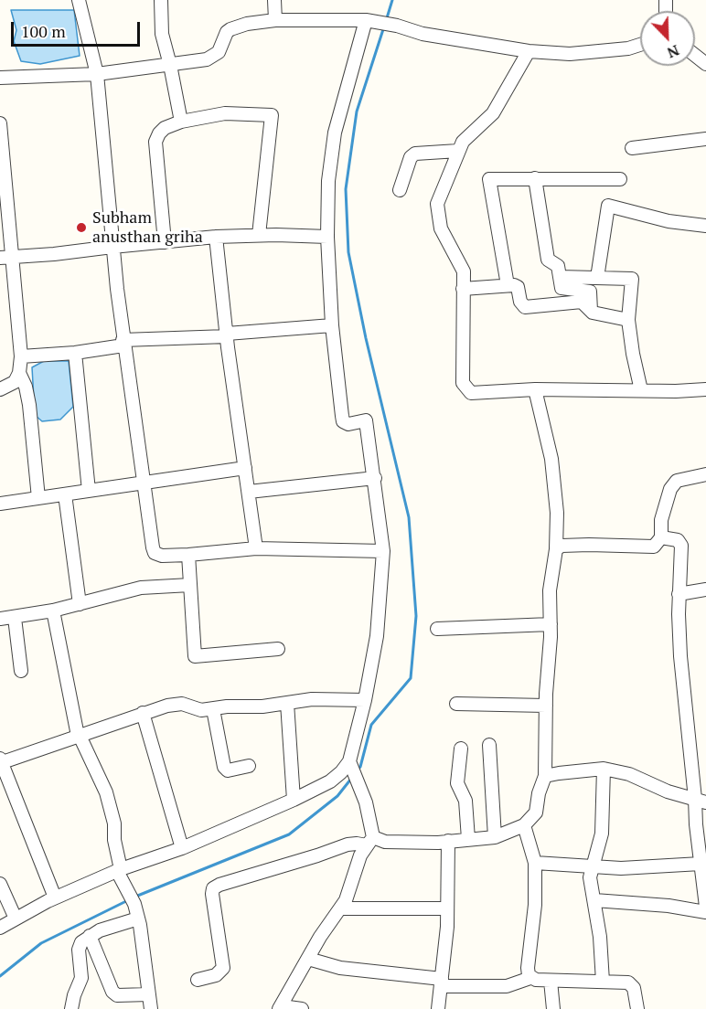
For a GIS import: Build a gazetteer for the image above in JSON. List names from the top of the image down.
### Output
{
  "places": ["Subham anusthan griha"],
  "scale_bar": "100 m",
  "north": "bottom right"
}
